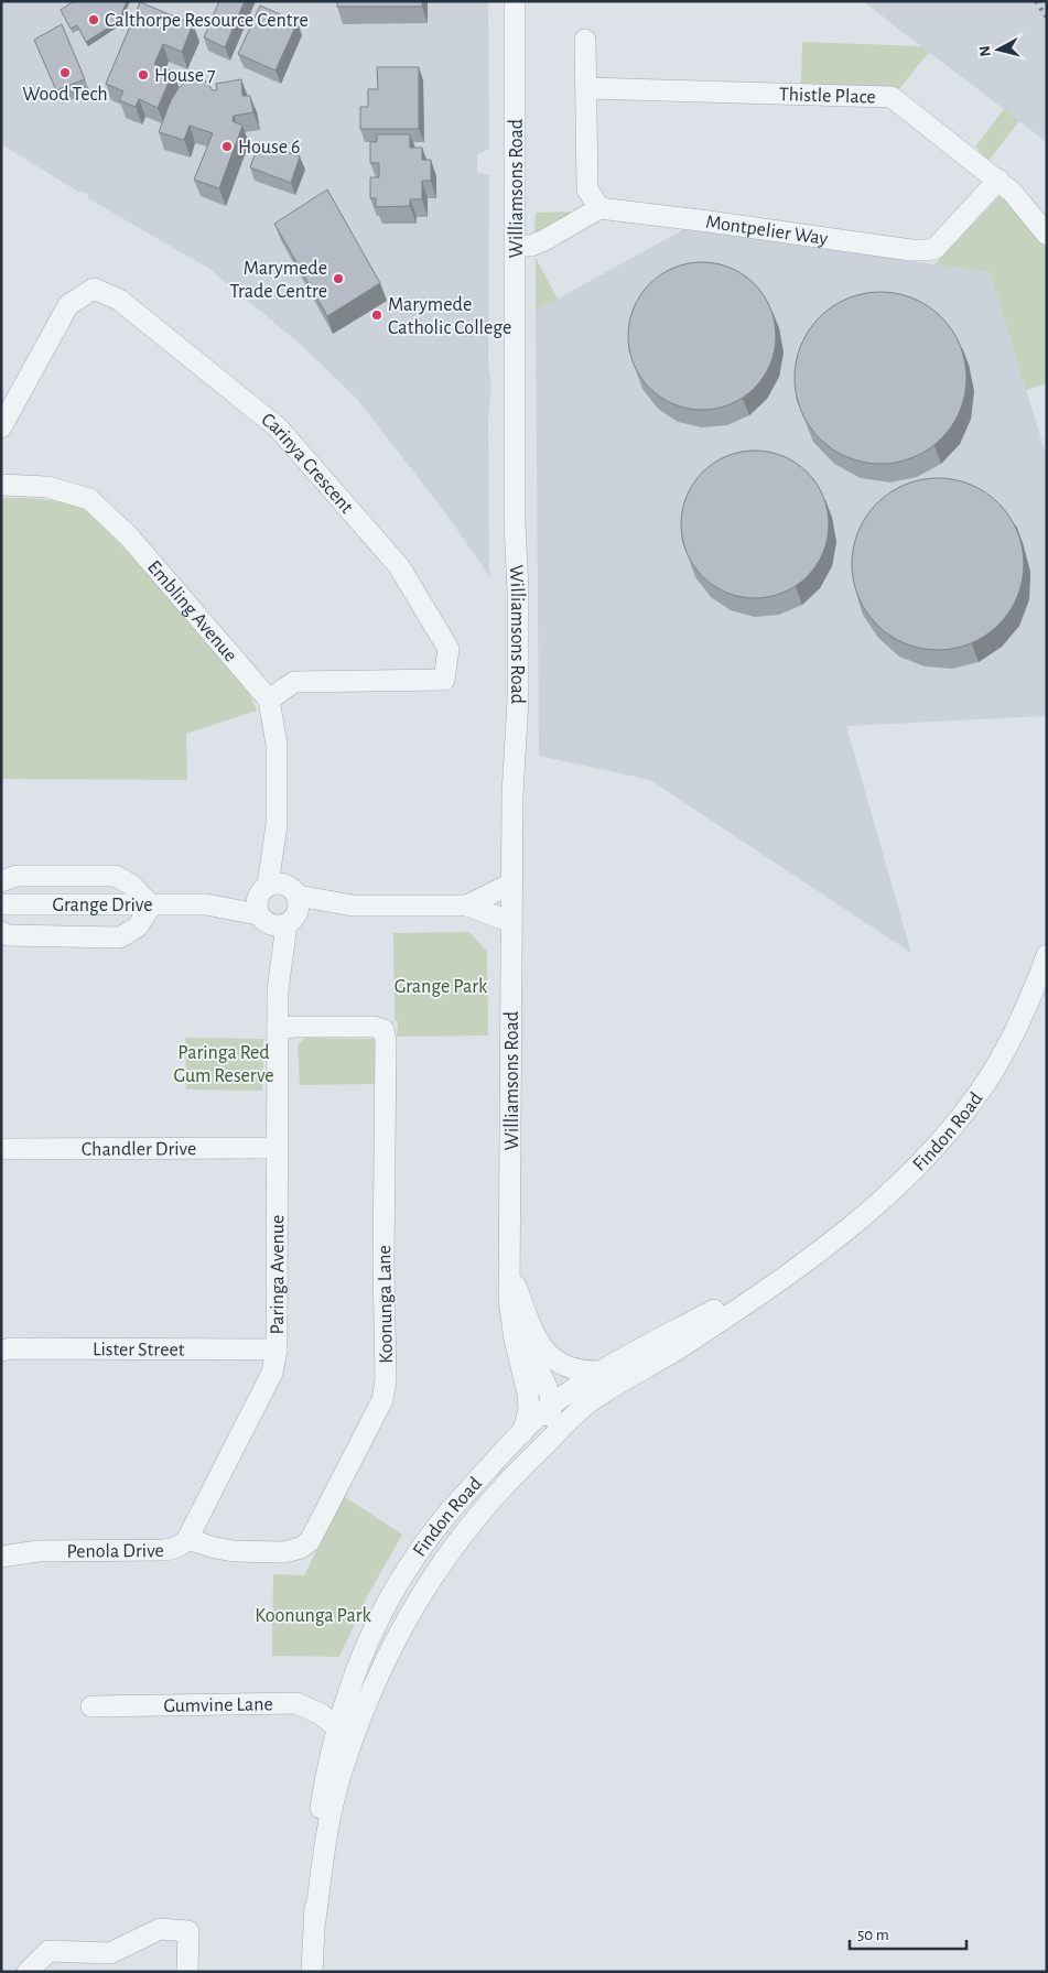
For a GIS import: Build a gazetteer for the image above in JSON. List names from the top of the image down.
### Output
{
  "streets": {
    "street": [
      "Thistle Place",
      "Williamsons Road",
      "Montpelier Way",
      "Carinya Crescent",
      "Embling Avenue",
      "Grange Drive",
      "Findon Road",
      "Chandler Drive",
      "Paringa Avenue",
      "Koonunga Lane",
      "Lister Street",
      "Penola Drive",
      "Gumvine Lane"
    ]
  },
  "crossings": [
    ["Thistle Place", "Montpelier Way"],
    ["Williamsons Road", "Findon Road"],
    ["Carinya Crescent", "Embling Avenue"],
    ["Grange Drive", "Paringa Avenue"],
    ["Findon Road", "Gumvine Lane"],
    ["Chandler Drive", "Paringa Avenue"],
    ["Paringa Avenue", "Koonunga Lane"],
    ["Paringa Avenue", "Lister Street"],
    ["Paringa Avenue", "Penola Drive"],
    ["Koonunga Lane", "Penola Drive"]
  ],
  "parks": ["Grange Park", "Paringa Red Gum Reserve", "Koonunga Park"],
  "places": [
    "Calthorpe Resource Centre",
    "Wood Tech",
    "House 7",
    "House 6",
    "Marymede Trade Centre",
    "Marymede Catholic College"
  ],
  "scale_bar": "50 m",
  "north": "left"
}
